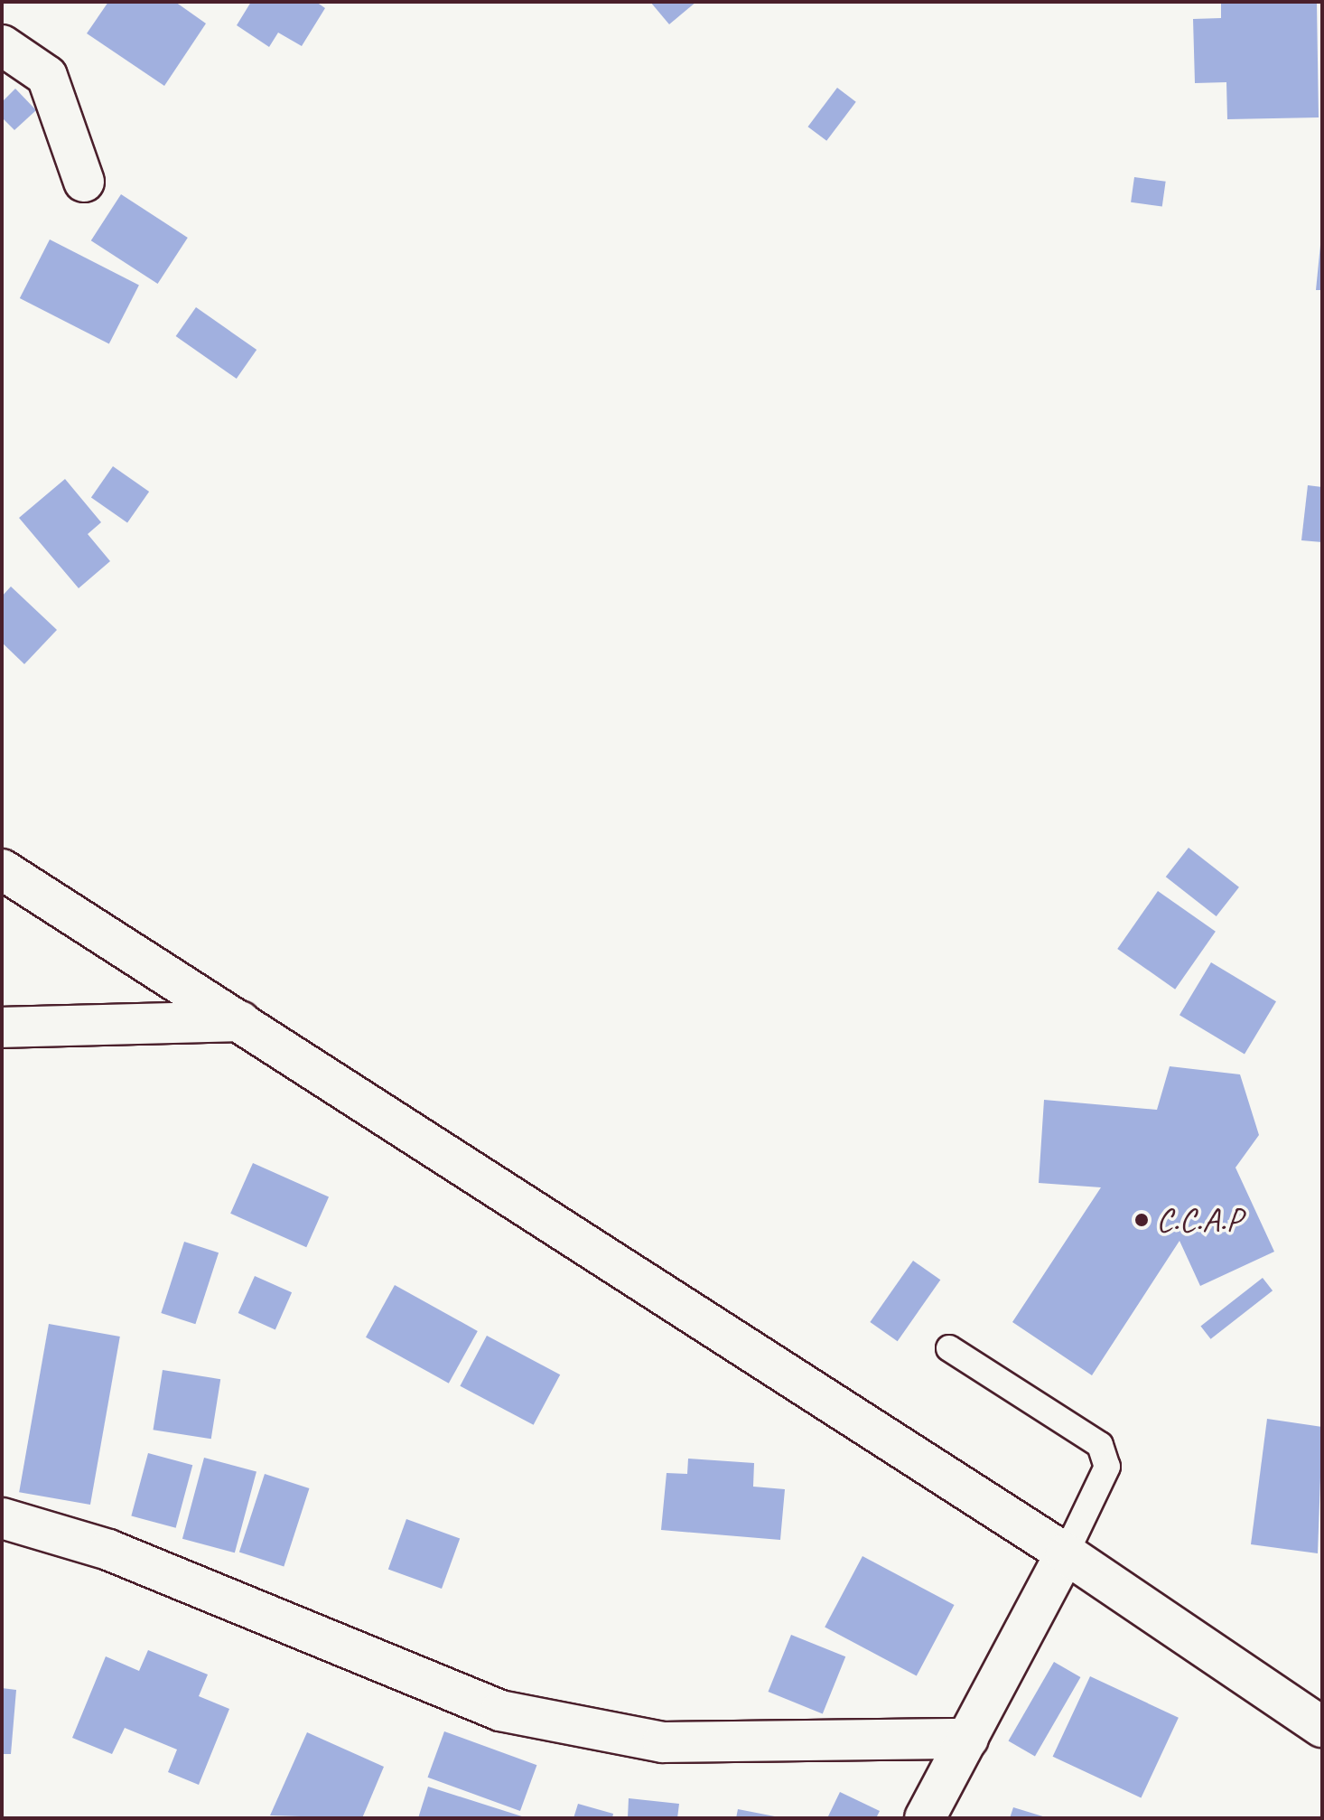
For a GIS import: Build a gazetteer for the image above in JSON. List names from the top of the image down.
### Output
{
  "places": ["C.C.A.P"]
}
